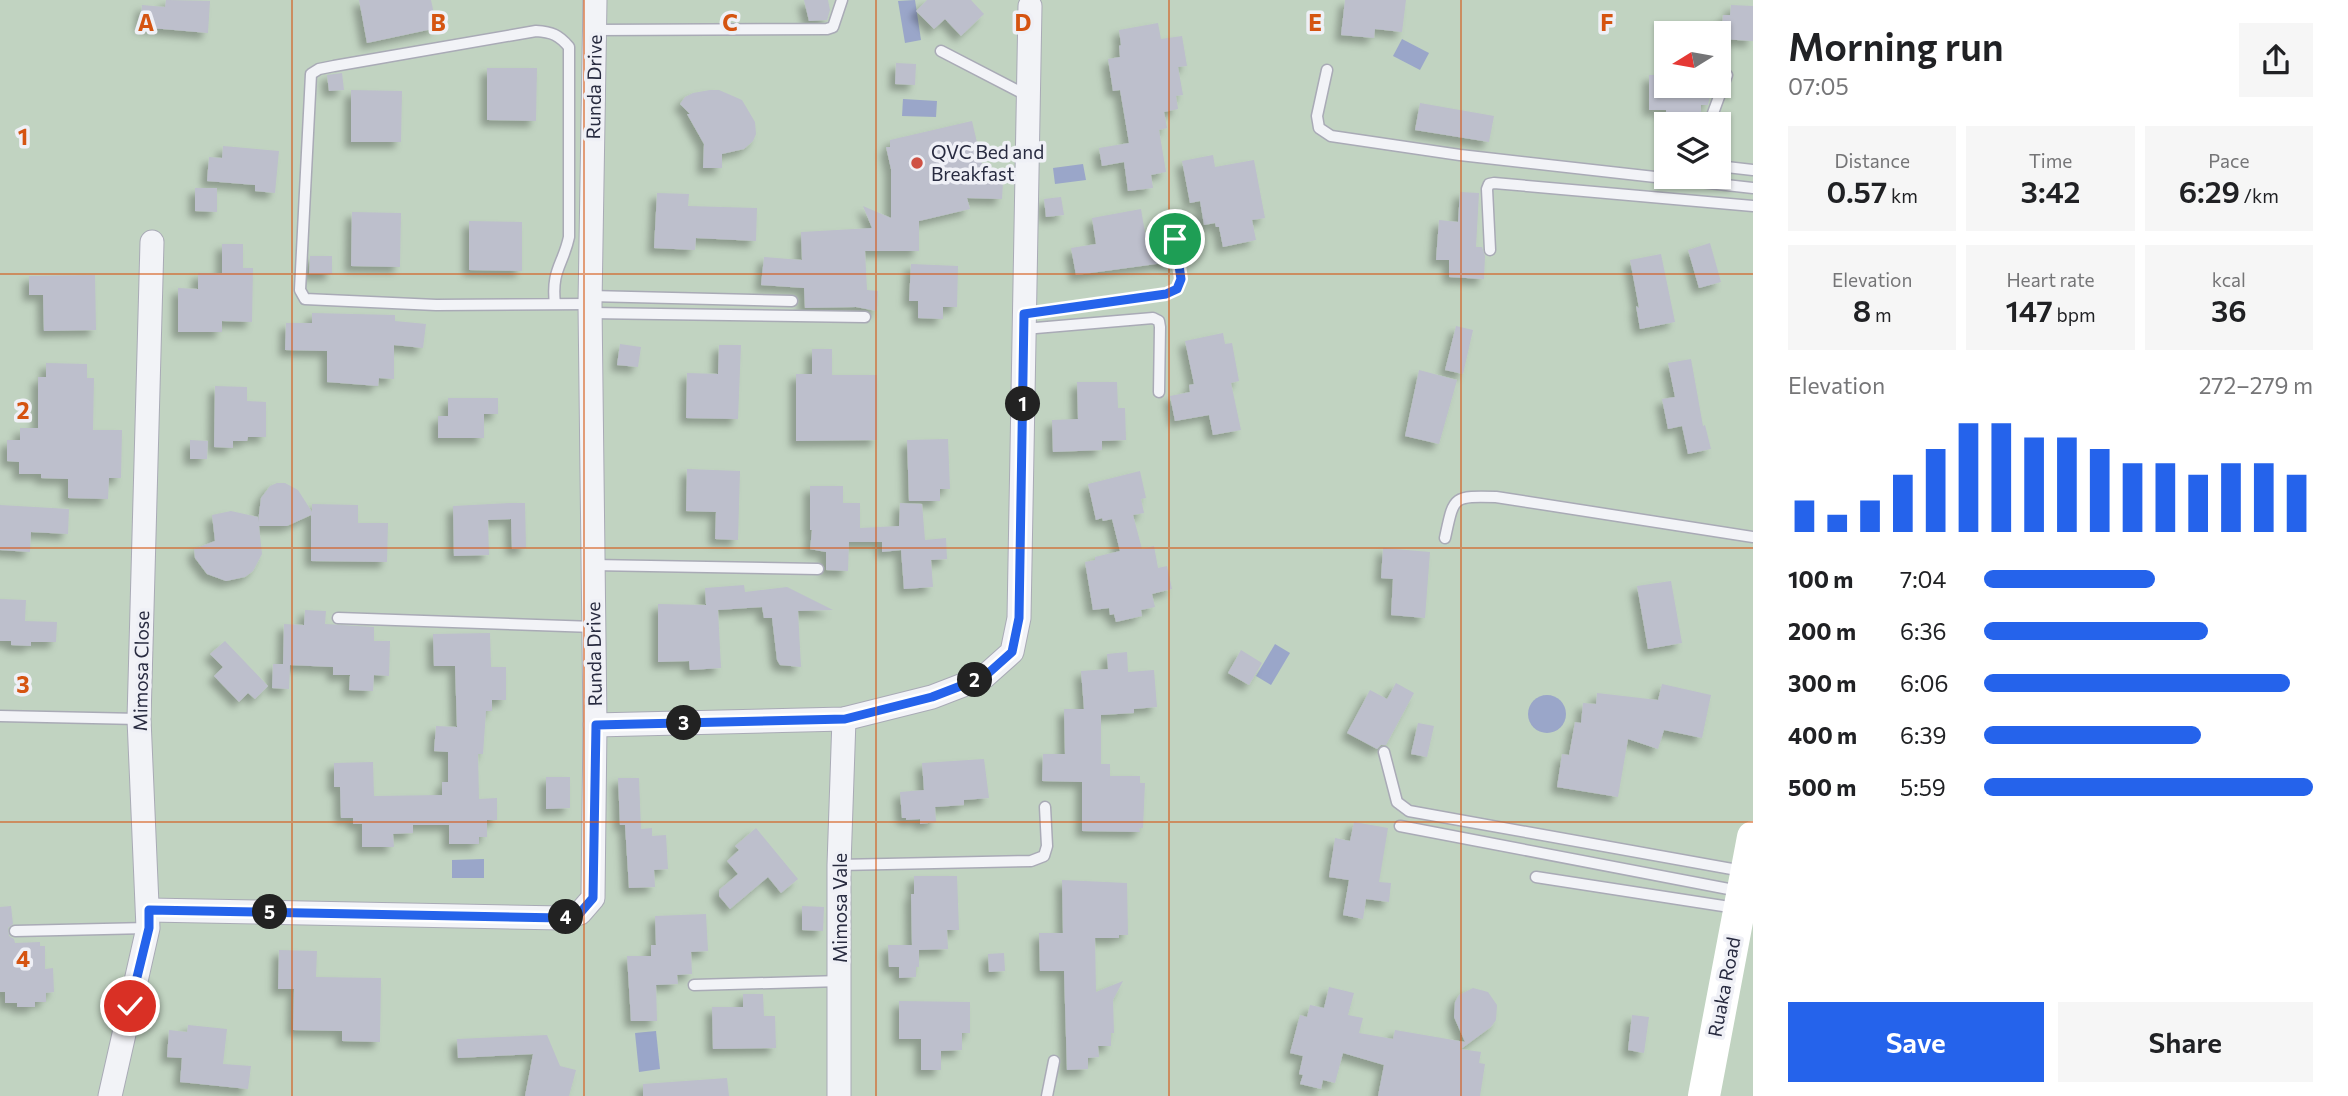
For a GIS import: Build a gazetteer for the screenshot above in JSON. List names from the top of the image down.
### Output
{
  "streets": {
    "street": [
      "Runda Drive",
      "Mimosa Close",
      "Mimosa Vale",
      "Ruaka Road"
    ]
  },
  "crossings": [
    ["Runda Drive", "Mimosa Close"]
  ],
  "places": ["QVC Bed and Breakfast"],
  "north": "left",
  "page": {
    "heading": ["Morning run", "07:05"],
    "stats": [
      ["Distance", "0.57 km"],
      ["Time", "3:42"],
      ["Pace", "6:29 /km"],
      ["Elevation", "8 m"],
      ["Heart rate", "147 bpm"],
      ["kcal", "36"]
    ],
    "chart": ["Elevation", "272–279 m"],
    "pins": [
      "1",
      "2",
      "3",
      "5",
      "4"
    ],
    "list": [
      {
        "name": "100 m",
        "note": "7:04"
      },
      {
        "name": "200 m",
        "note": "6:36"
      },
      {
        "name": "300 m",
        "note": "6:06"
      },
      {
        "name": "400 m",
        "note": "6:39"
      },
      {
        "name": "500 m",
        "note": "5:59"
      }
    ],
    "buttons": ["Save", "Share"]
  },
  "grid": {
    "columns": [
      "A",
      "B",
      "C",
      "D",
      "E",
      "F"
    ],
    "rows": [
      "1",
      "2",
      "3",
      "4"
    ]
  }
}
